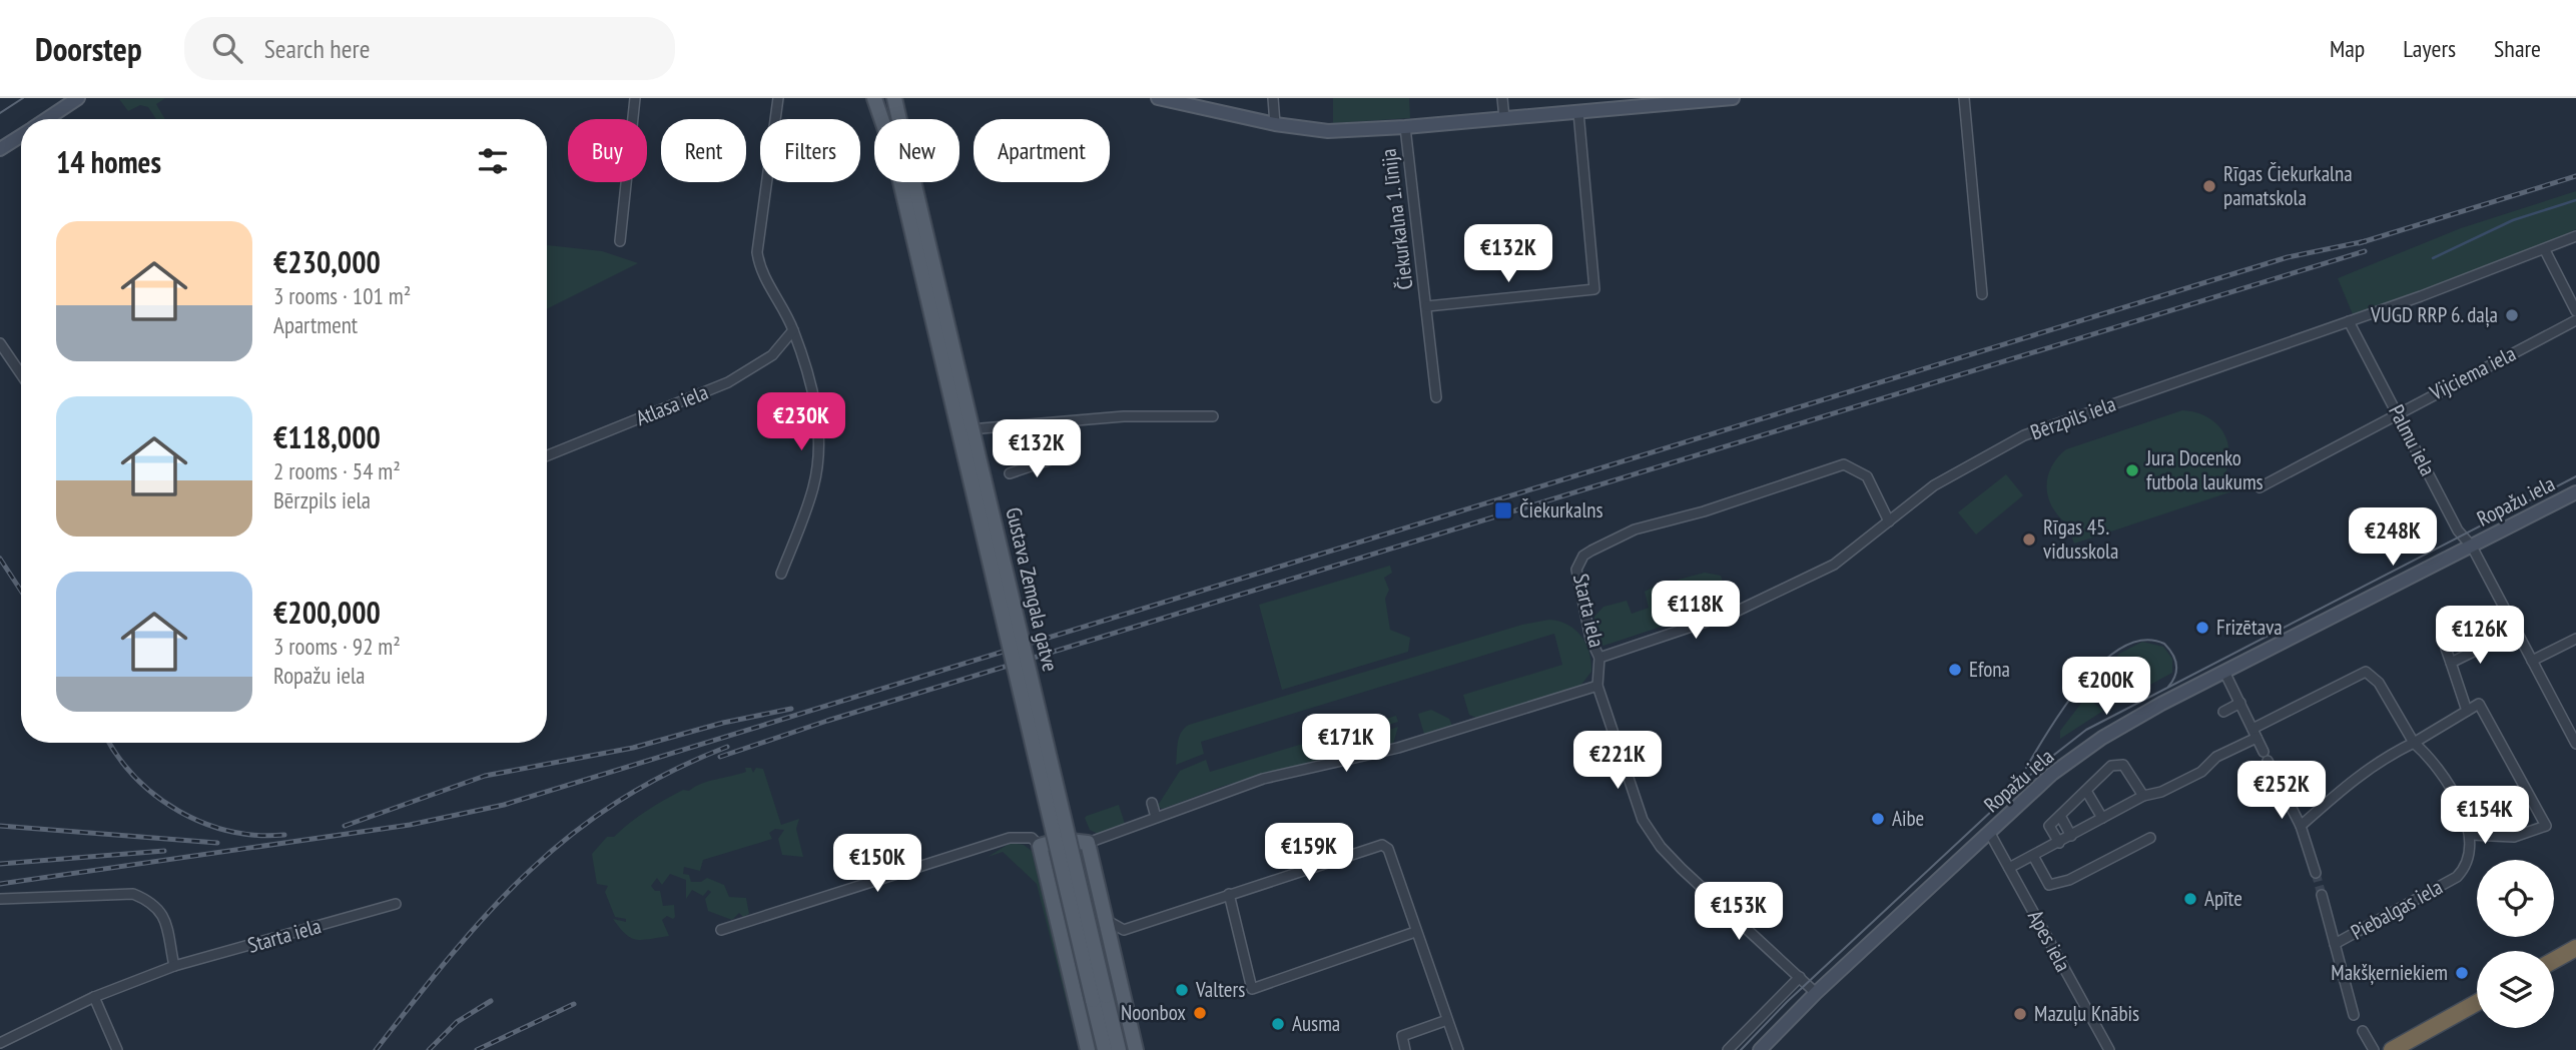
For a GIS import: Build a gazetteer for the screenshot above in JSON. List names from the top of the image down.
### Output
{
  "streets": {
    "main road": ["Gustava Zemgala gatve"],
    "street": [
      "Čiekurkalna 1. līnija",
      "Vijciema iela",
      "Atlasa iela",
      "Bērzpils iela",
      "Palmu iela",
      "Ropažu iela",
      "Starta iela",
      "Piebalgas iela",
      "Apes iela"
    ]
  },
  "crossings": [
    ["Vijciema iela", "Palmu iela"],
    ["Bērzpils iela", "Palmu iela"],
    ["Bērzpils iela", "Starta iela"],
    ["Palmu iela", "Ropažu iela"],
    ["Ropažu iela", "Apes iela"]
  ],
  "places": {
    "other": [
      "Rīgas Čiekurkalna pamatskola",
      "VUGD RRP 6. daļa",
      "Jura Docenko futbola laukums",
      "Rīgas 45. vidusskola",
      "Frizētava",
      "Efona",
      "Aibe",
      "Apīte",
      "Makšķerniekiem",
      "Valters",
      "Noonbox",
      "Mazuļu Knābis",
      "Ausma"
    ],
    "transit": ["Čiekurkalns"]
  },
  "page": {
    "header": "Doorstep",
    "search": "Search here",
    "nav": ["Map", "Layers", "Share"],
    "chip": [
      "Buy",
      "Rent",
      "Filters",
      "New",
      "Apartment"
    ],
    "heading": "14 homes",
    "list": [
      {
        "name": "€230,000",
        "note": "3 rooms · 101 m² · Apartment"
      },
      {
        "name": "€118,000",
        "note": "2 rooms · 54 m² · Bērzpils iela"
      },
      {
        "name": "€200,000",
        "note": "3 rooms · 92 m² · Ropažu iela"
      }
    ],
    "price": [
      "€132K",
      "€230K",
      "€132K",
      "€248K",
      "€118K",
      "€126K",
      "€200K",
      "€171K",
      "€221K",
      "€252K",
      "€154K",
      "€159K",
      "€150K",
      "€153K"
    ]
  }
}
